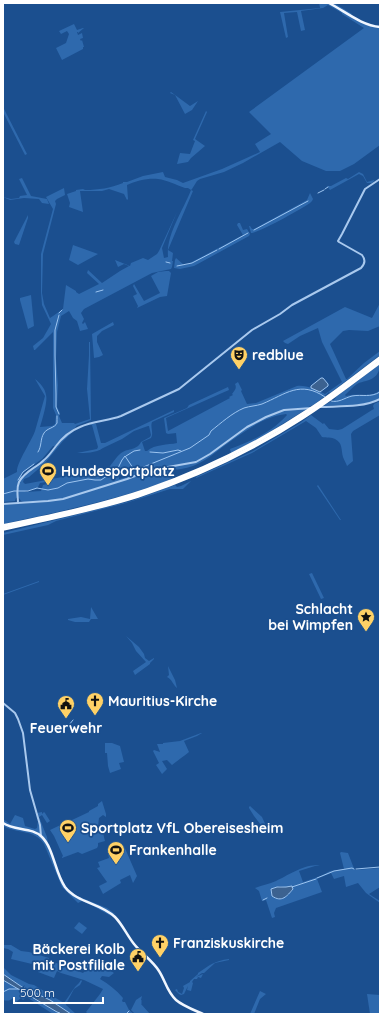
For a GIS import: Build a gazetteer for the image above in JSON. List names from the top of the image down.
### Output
{
  "places": {
    "theatre": ["redblue"],
    "sports": ["Hundesportplatz", "Sportplatz VfL Obereisesheim", "Frankenhalle"],
    "place": ["Schlacht bei Wimpfen"],
    "church": ["Mauritius-Kirche", "Franziskuskirche"],
    "public building": ["Feuerwehr", "Bäckerei Kolb mit Postfiliale"]
  },
  "scale_bar": "500 m"
}
